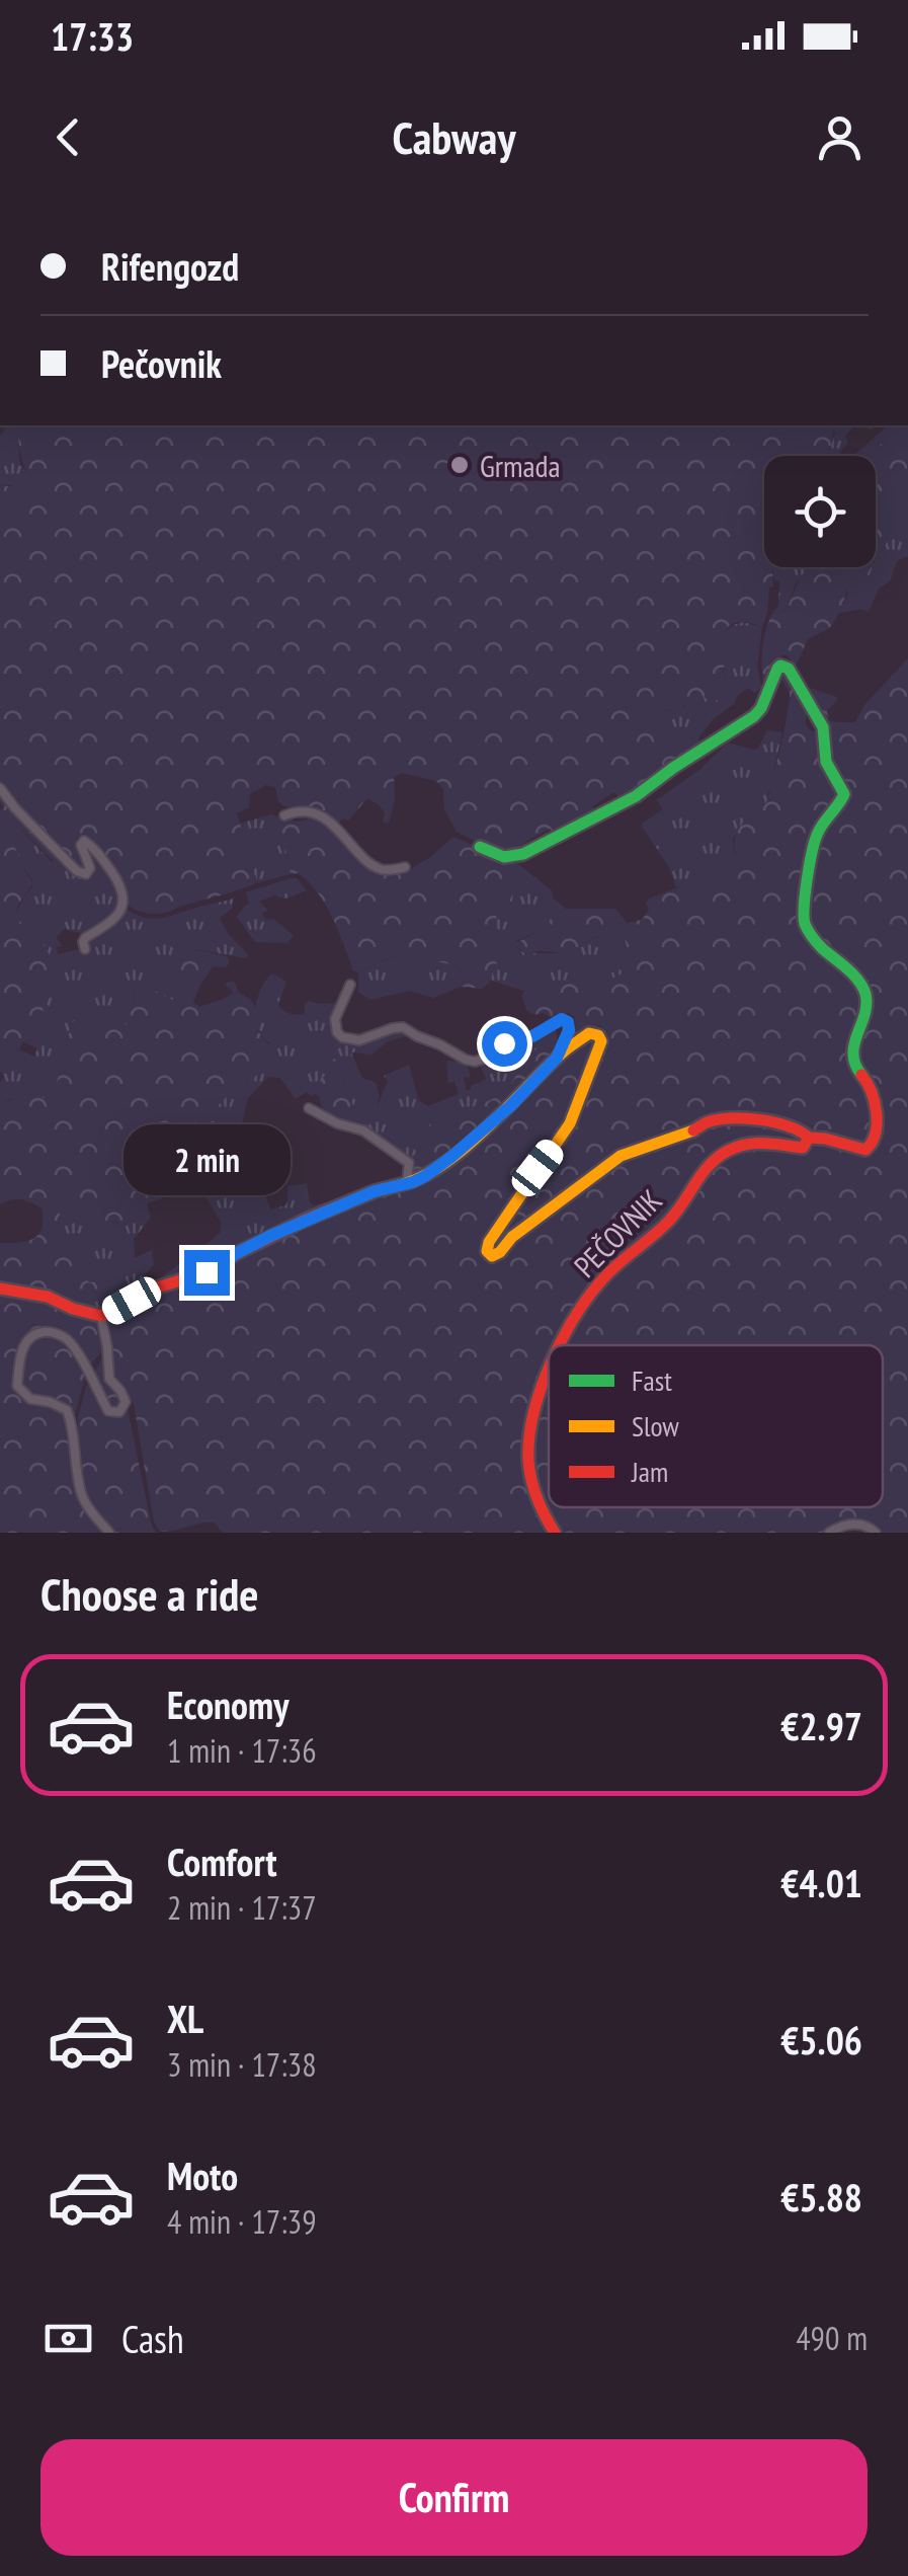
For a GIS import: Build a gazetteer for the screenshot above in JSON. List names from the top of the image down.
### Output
{
  "streets": {
    "street": ["PEČOVNIK"]
  },
  "places": ["Grmada"],
  "legend": ["Fast", "Slow", "Jam"],
  "page": {
    "status": "17:33",
    "header": "Cabway",
    "banner": ["Rifengozd", "Pečovnik"],
    "bubble": "2 min",
    "heading": "Choose a ride",
    "list": [
      {
        "name": "Economy",
        "note": "1 min · 17:36",
        "value": "€2.97"
      },
      {
        "name": "Comfort",
        "note": "2 min · 17:37",
        "value": "€4.01"
      },
      {
        "name": "XL",
        "note": "3 min · 17:38",
        "value": "€5.06"
      },
      {
        "name": "Moto",
        "note": "4 min · 17:39",
        "value": "€5.88"
      }
    ],
    "pay": ["Cash", "490 m"],
    "buttons": "Confirm"
  }
}
